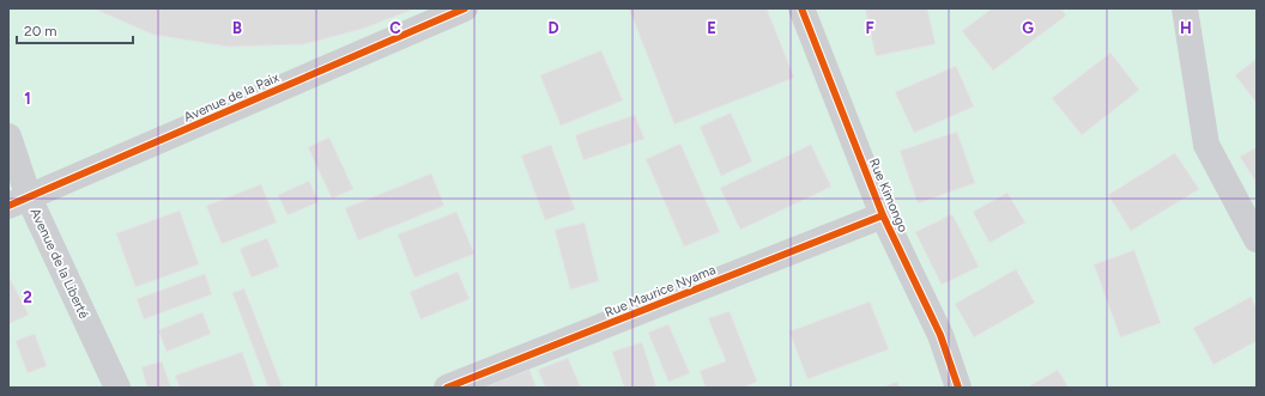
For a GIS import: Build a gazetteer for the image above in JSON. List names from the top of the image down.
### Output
{
  "streets": {
    "street": [
      "Avenue de la Paix",
      "Rue Kimongo",
      "Avenue de la Liberté",
      "Rue Maurice Nyama"
    ]
  },
  "crossings": [
    ["Avenue de la Paix", "Avenue de la Liberté"],
    ["Rue Kimongo", "Rue Maurice Nyama"]
  ],
  "scale_bar": "20 m",
  "grid": {
    "columns": [
      "B",
      "C",
      "D",
      "E",
      "F",
      "G",
      "H"
    ],
    "rows": ["1", "2"]
  }
}
